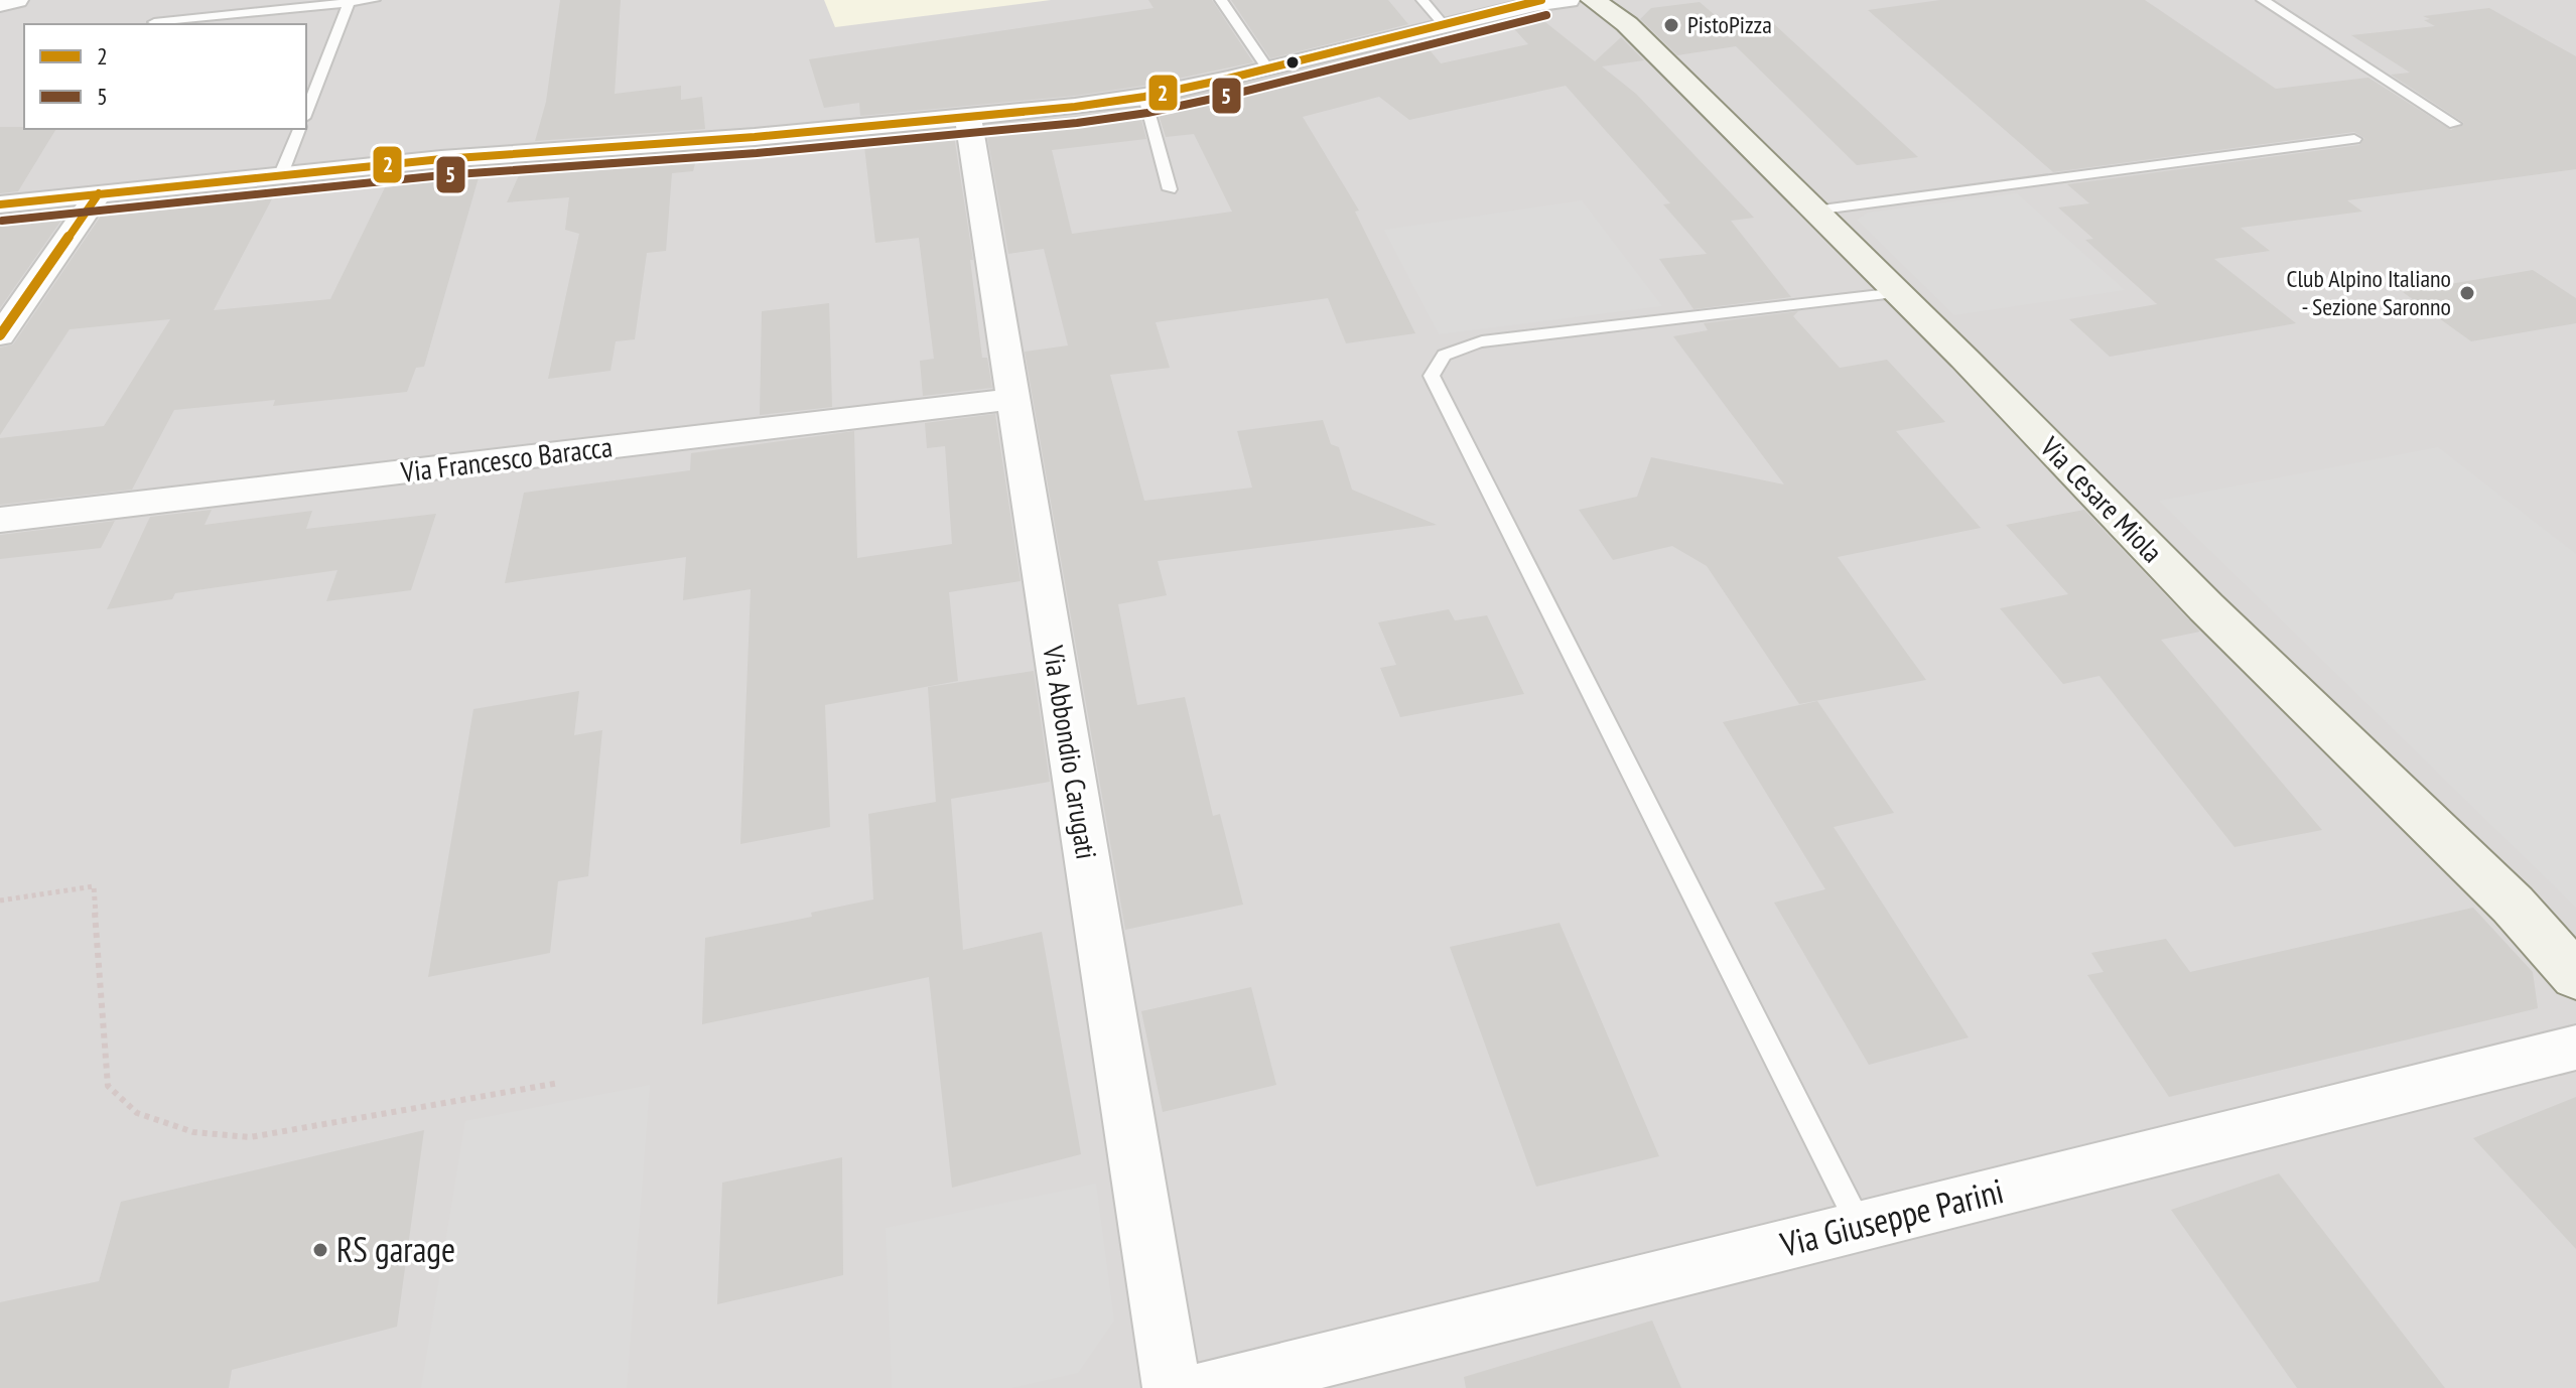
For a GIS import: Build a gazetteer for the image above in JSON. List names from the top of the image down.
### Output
{
  "streets": {
    "street": [
      "Via Francesco Baracca",
      "Via Cesare Miola",
      "Via Abbondio Carugati",
      "Via Giuseppe Parini"
    ]
  },
  "crossings": [
    ["Via Francesco Baracca", "Via Abbondio Carugati"]
  ],
  "places": ["PistoPizza", "Club Alpino Italiano - Sezione Saronno", "RS garage"],
  "lines": ["transit line 2", "transit line 5"],
  "legend": ["2", "5"]
}
